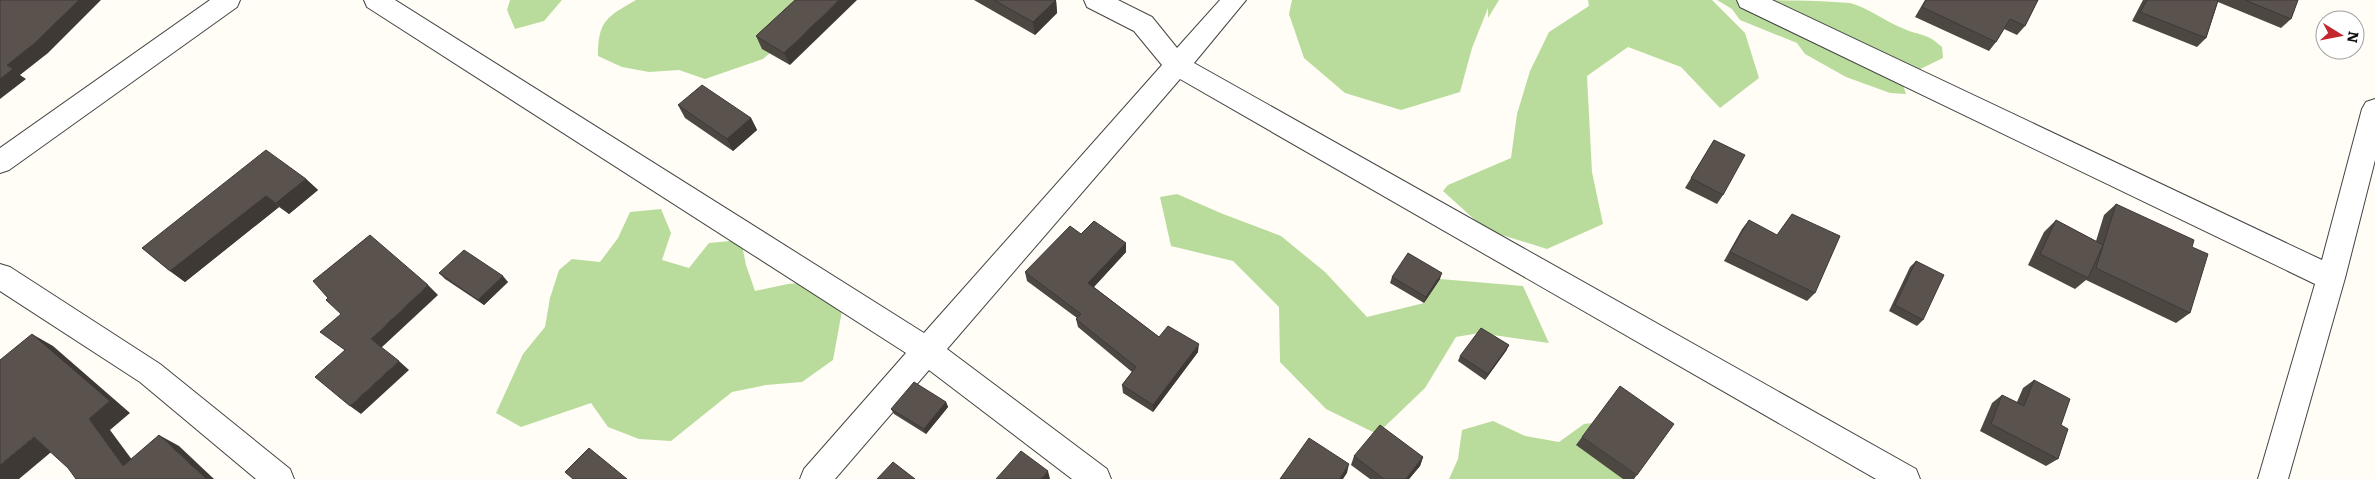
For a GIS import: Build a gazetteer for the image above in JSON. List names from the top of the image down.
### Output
{
  "north": "right"
}
